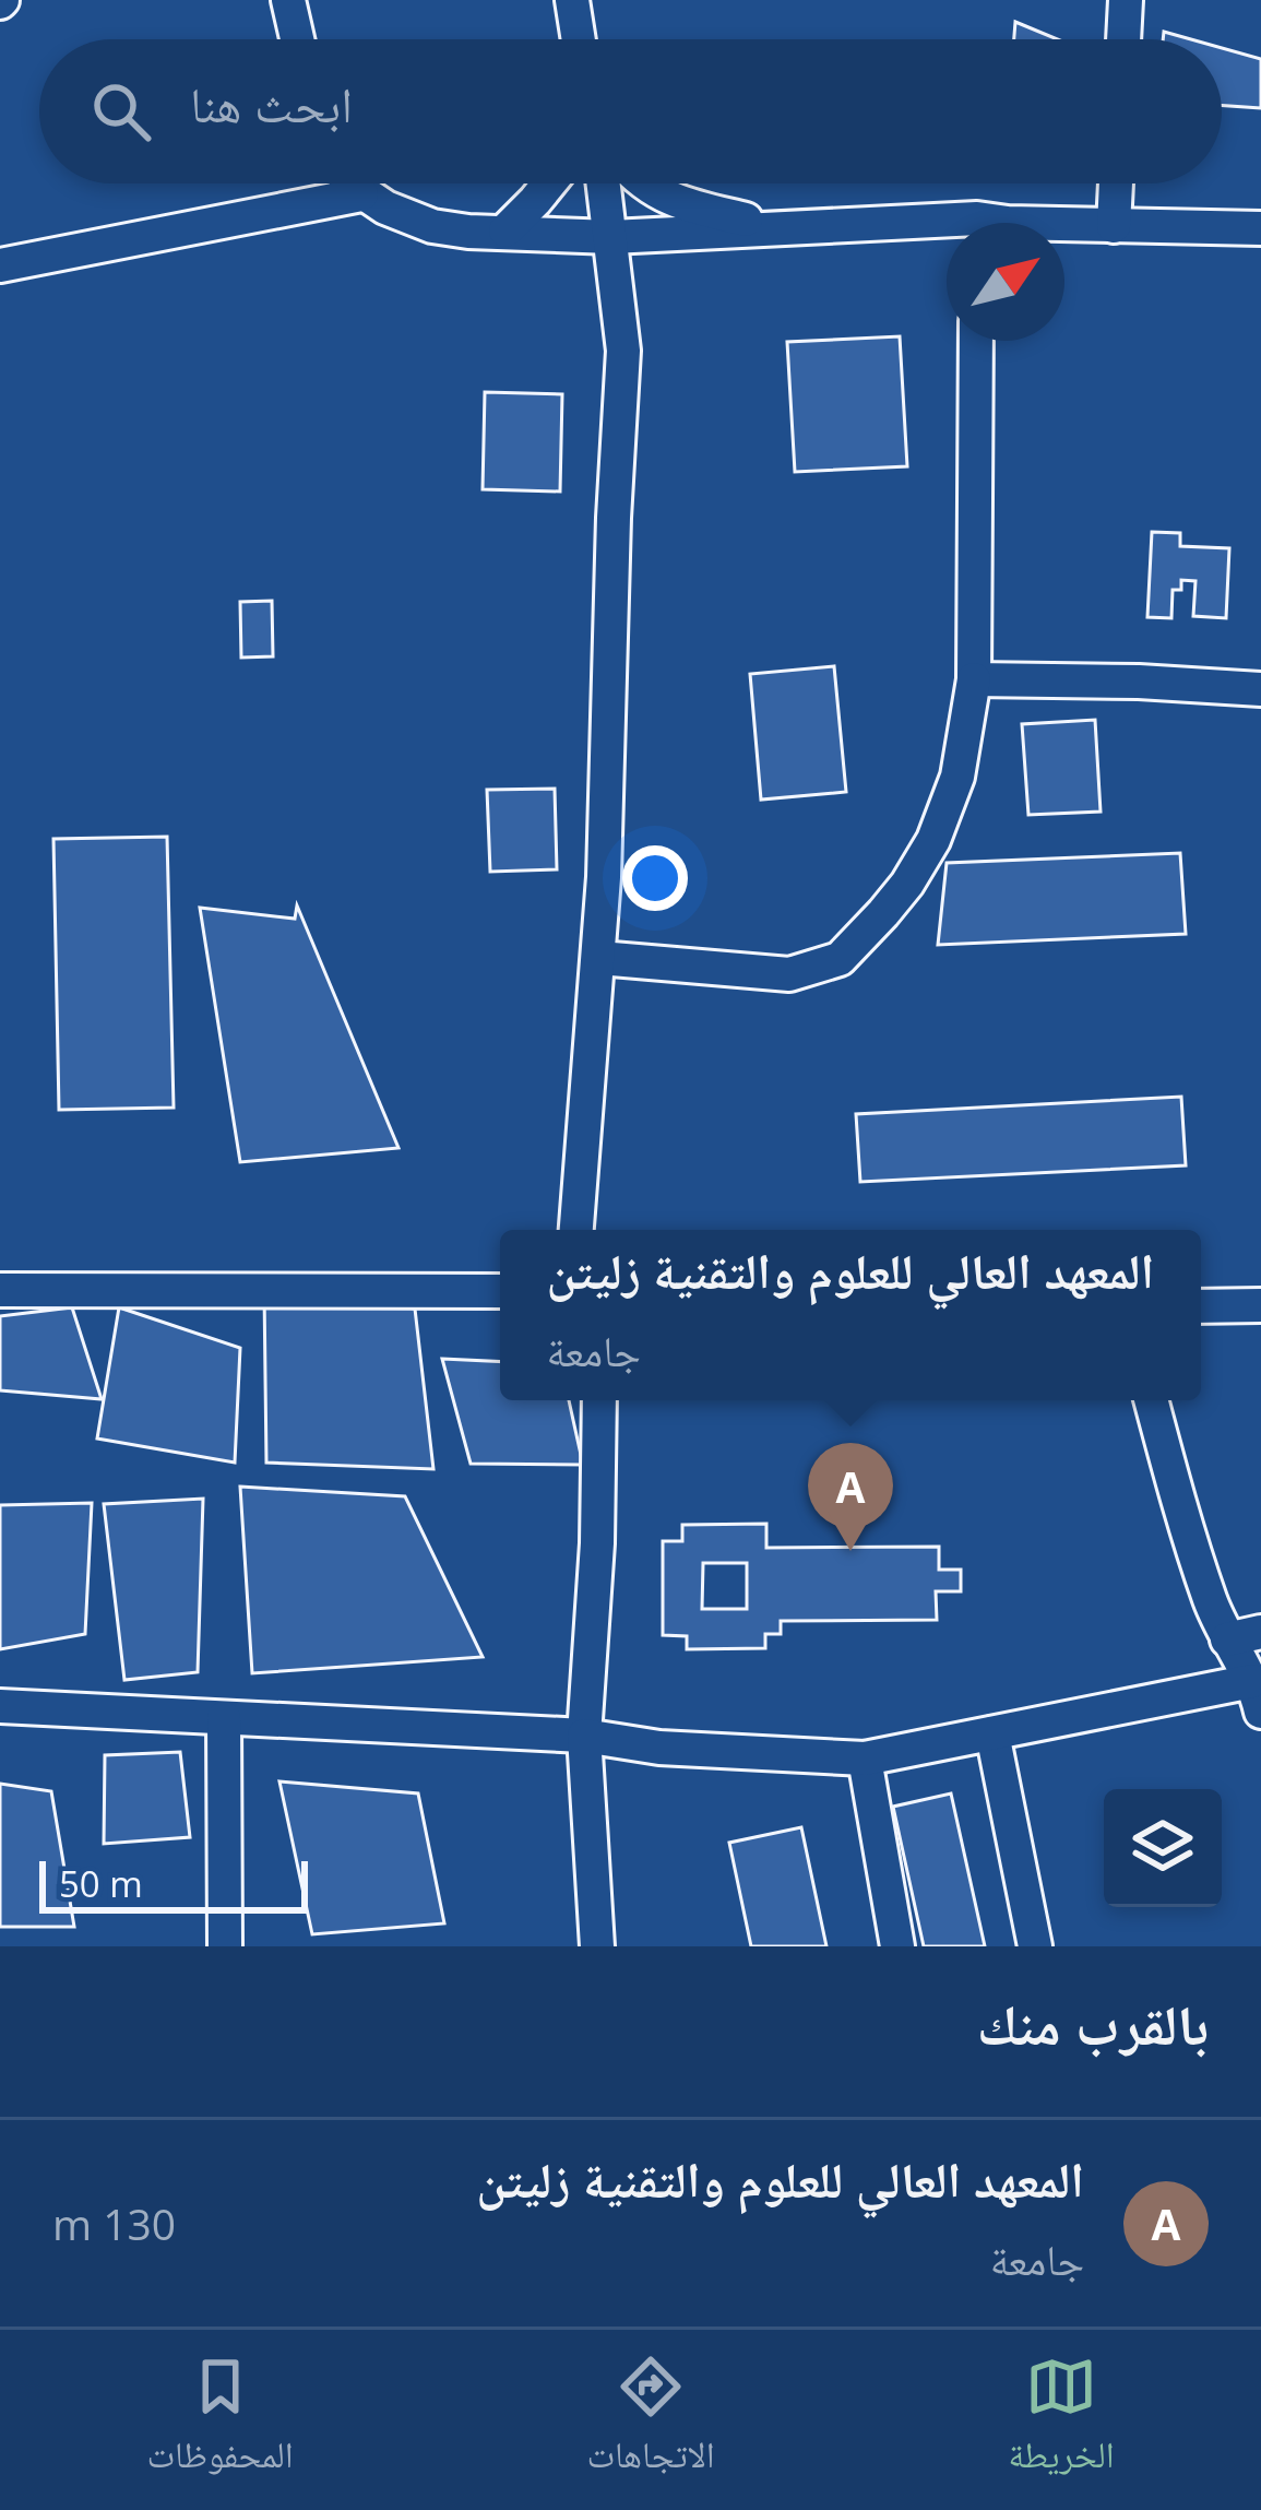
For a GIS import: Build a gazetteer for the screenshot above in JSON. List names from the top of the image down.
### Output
{
  "scale_bar": "50 m",
  "north": "top right",
  "page": {
    "search": "ابحث هنا",
    "popup": ["المعهد العالي للعلوم والتقنية زليتن", "جامعة"],
    "pins": "A",
    "scale": "50 m",
    "heading": "بالقرب منك",
    "list": [
      {
        "mark": "A",
        "name": "المعهد العالي للعلوم والتقنية زليتن",
        "note": "جامعة",
        "value": "130 m"
      }
    ],
    "nav": ["الخريطة", "الاتجاهات", "المحفوظات"]
  }
}
